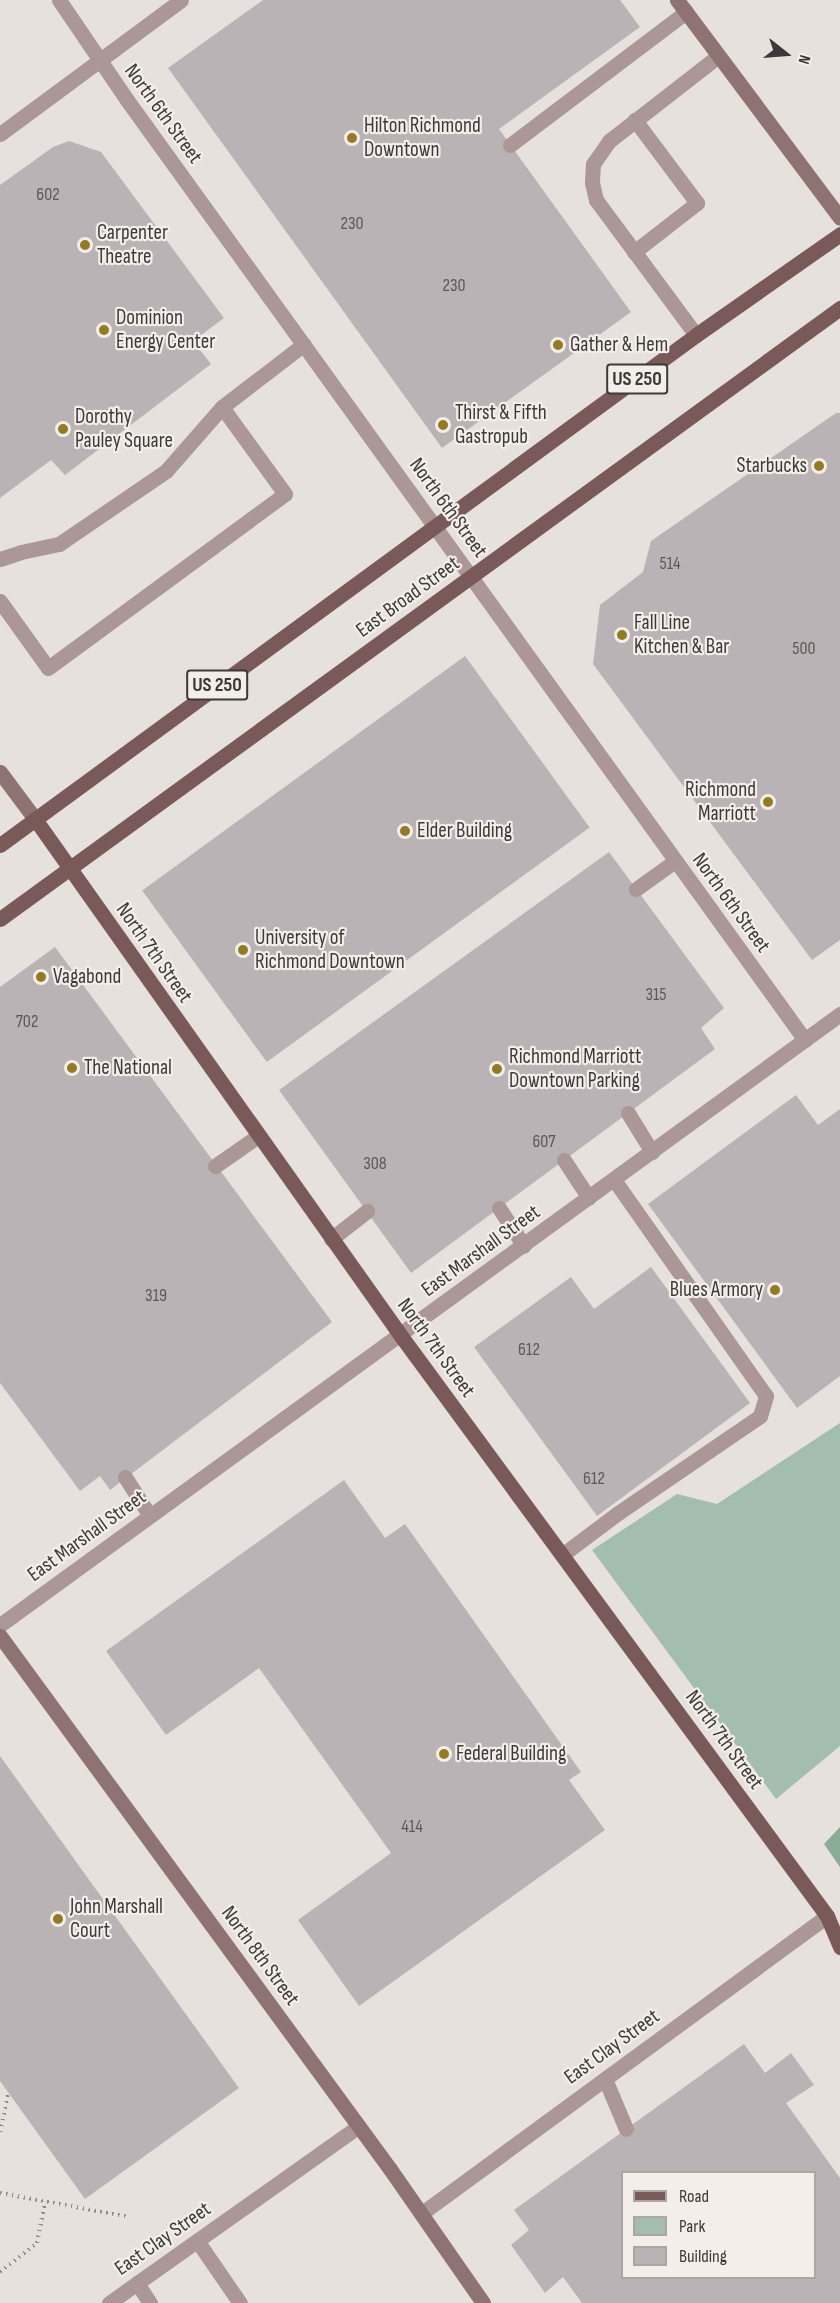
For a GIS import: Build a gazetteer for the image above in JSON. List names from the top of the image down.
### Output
{
  "streets": {
    "main road": [
      "US 250",
      "East Broad Street",
      "North 7th Street",
      "North 8th Street"
    ],
    "street": ["North 6th Street", "East Marshall Street", "East Clay Street"]
  },
  "crossings": [
    ["North 6th Street", "East Broad Street"],
    ["North 6th Street", "East Marshall Street"],
    ["East Broad Street", "North 7th Street"],
    ["North 7th Street", "East Marshall Street"],
    ["North 7th Street", "East Clay Street"],
    ["North 8th Street", "East Clay Street"]
  ],
  "places": [
    "Hilton Richmond Downtown",
    "Carpenter Theatre",
    "Dominion Energy Center",
    "Gather & Hem",
    "Thirst & Fifth Gastropub",
    "Dorothy Pauley Square",
    "Starbucks",
    "Fall Line Kitchen & Bar",
    "Richmond Marriott",
    "Elder Building",
    "University of Richmond Downtown",
    "Vagabond",
    "The National",
    "Richmond Marriott Downtown Parking",
    "Blues Armory",
    "Federal Building",
    "John Marshall Court"
  ],
  "house_numbers": [
    "602",
    "230",
    "230",
    "514",
    "500",
    "315",
    "702",
    "607",
    "308",
    "319",
    "612",
    "612",
    "414"
  ],
  "legend": ["Road", "Park", "Building"],
  "north": "right"
}
